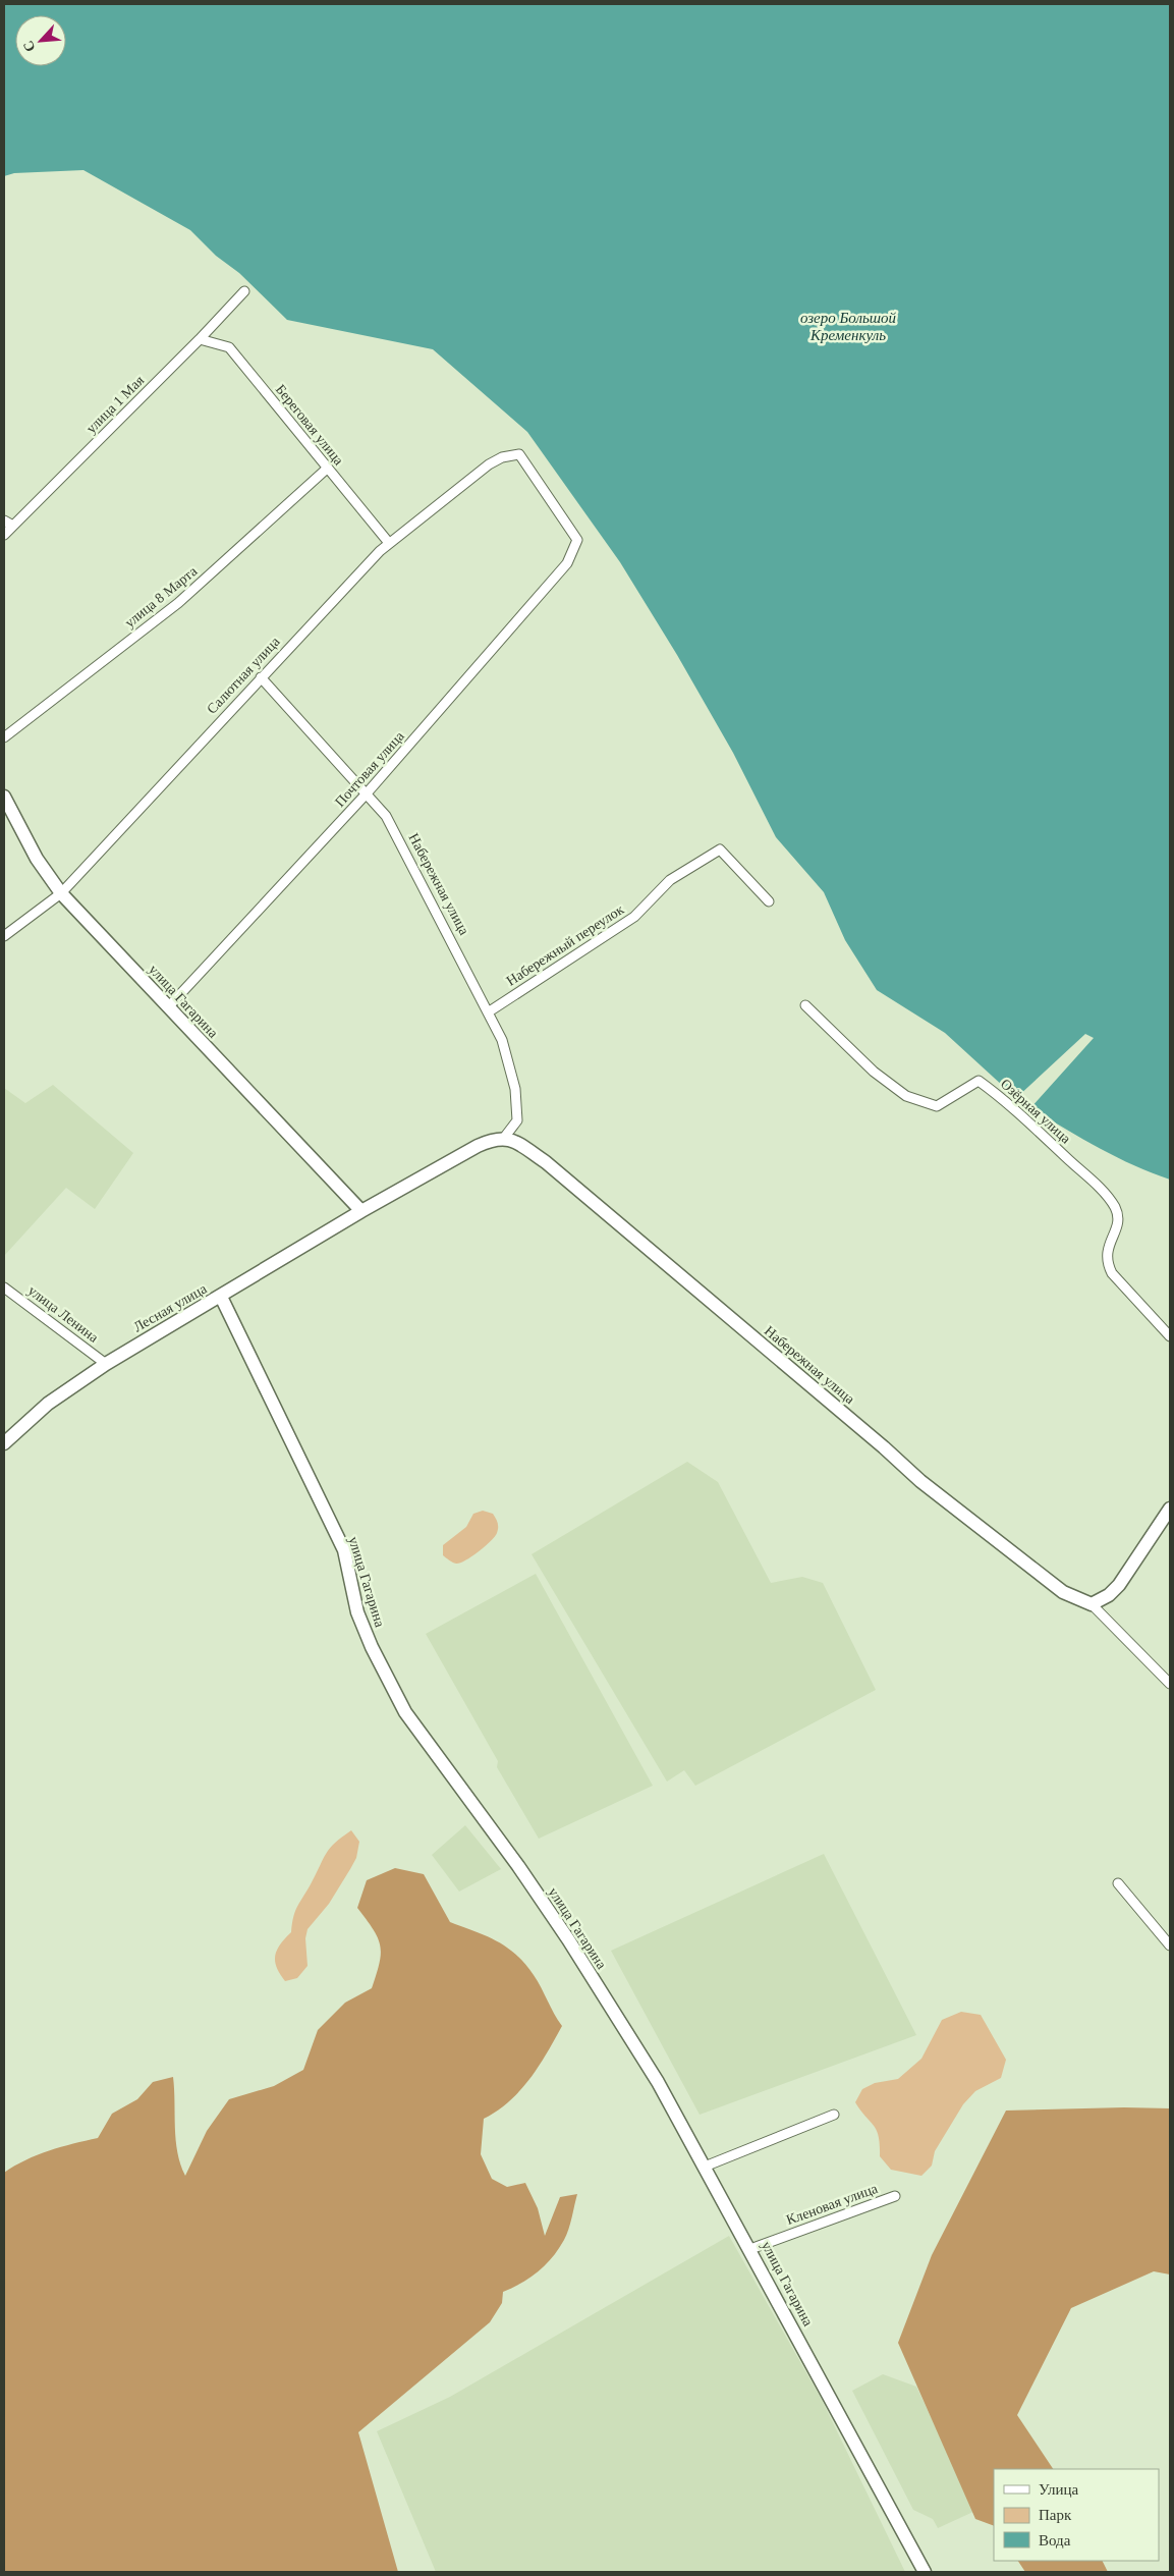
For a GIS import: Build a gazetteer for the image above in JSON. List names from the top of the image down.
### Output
{
  "streets": {
    "street": [
      "улица 1 Мая",
      "Береговая улица",
      "улица 8 Марта",
      "Салютная улица",
      "Почтовая улица",
      "Набережная улица",
      "Набережный переулок",
      "улица Гагарина",
      "Озёрная улица",
      "Лесная улица",
      "улица Ленина",
      "Кленовая улица"
    ]
  },
  "crossings": [
    ["улица 1 Мая", "Береговая улица"],
    ["Береговая улица", "улица 8 Марта"],
    ["Береговая улица", "Салютная улица"],
    ["Салютная улица", "Почтовая улица"],
    ["Салютная улица", "Набережная улица"],
    ["Салютная улица", "улица Гагарина"],
    ["Почтовая улица", "Набережная улица"],
    ["Почтовая улица", "улица Гагарина"],
    ["Набережная улица", "Набережный переулок"],
    ["улица Гагарина", "Лесная улица"],
    ["улица Гагарина", "Кленовая улица"],
    ["Лесная улица", "улица Ленина"]
  ],
  "water": ["озеро Большой Кременкуль"],
  "legend": ["Улица", "Парк", "Вода"],
  "north": "bottom left"
}
